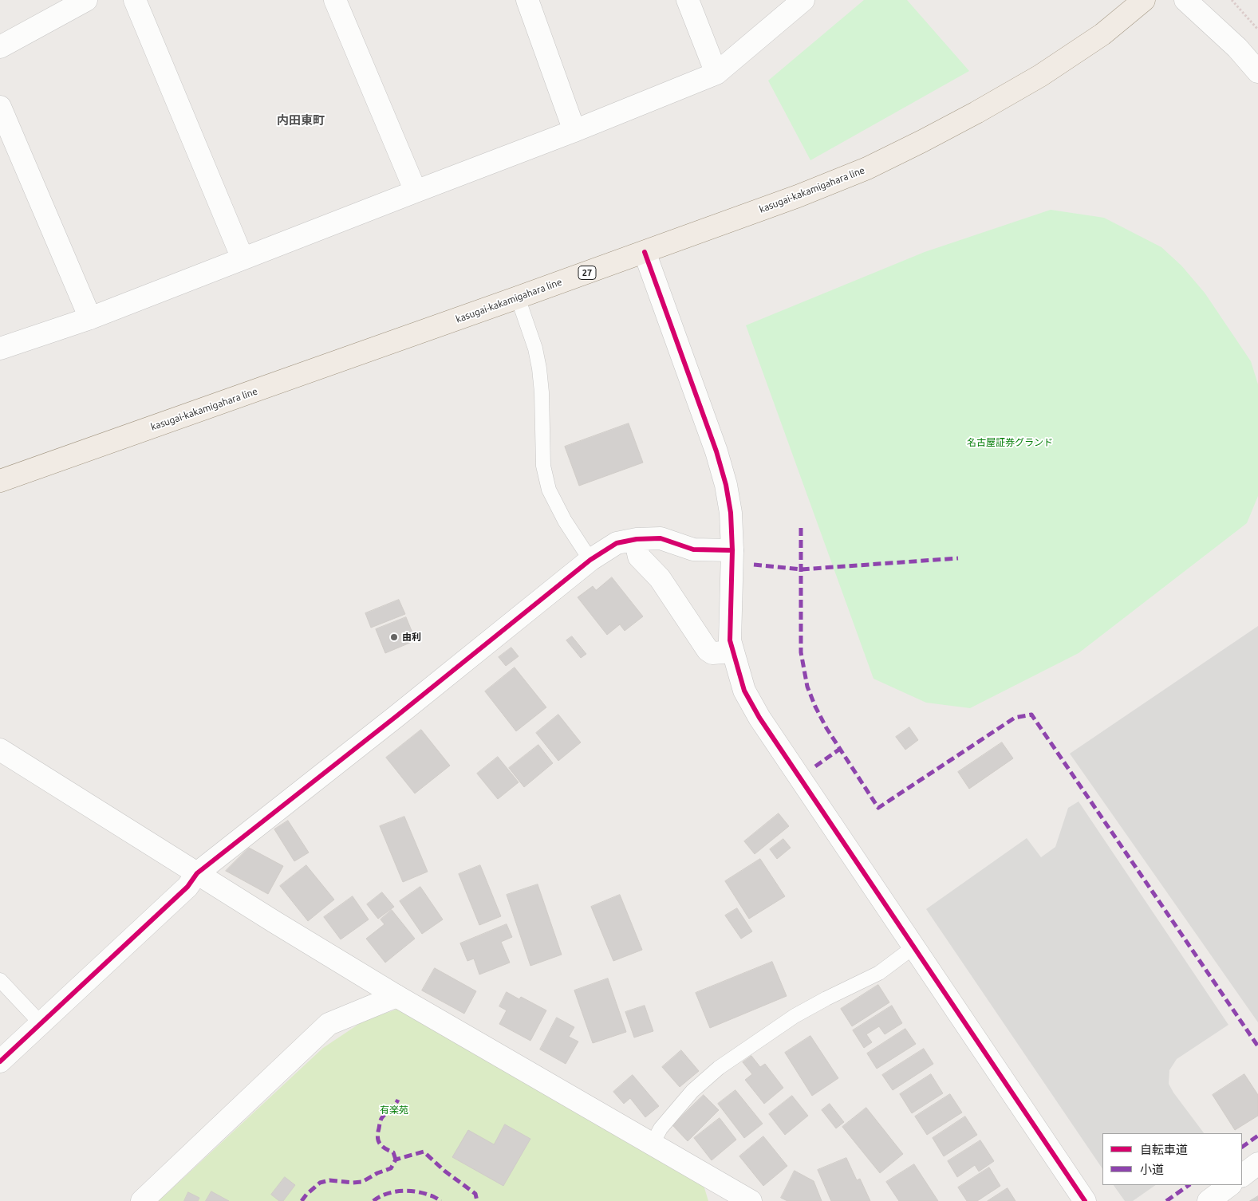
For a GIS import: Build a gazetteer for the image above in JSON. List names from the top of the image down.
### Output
{
  "streets": {
    "main road": ["kasugai-kakamigahara line", "27"]
  },
  "districts": ["内田東町"],
  "parks": ["名古屋証券グランド", "有楽苑"],
  "places": ["由利"],
  "legend": ["自転車道", "小道"]
}
